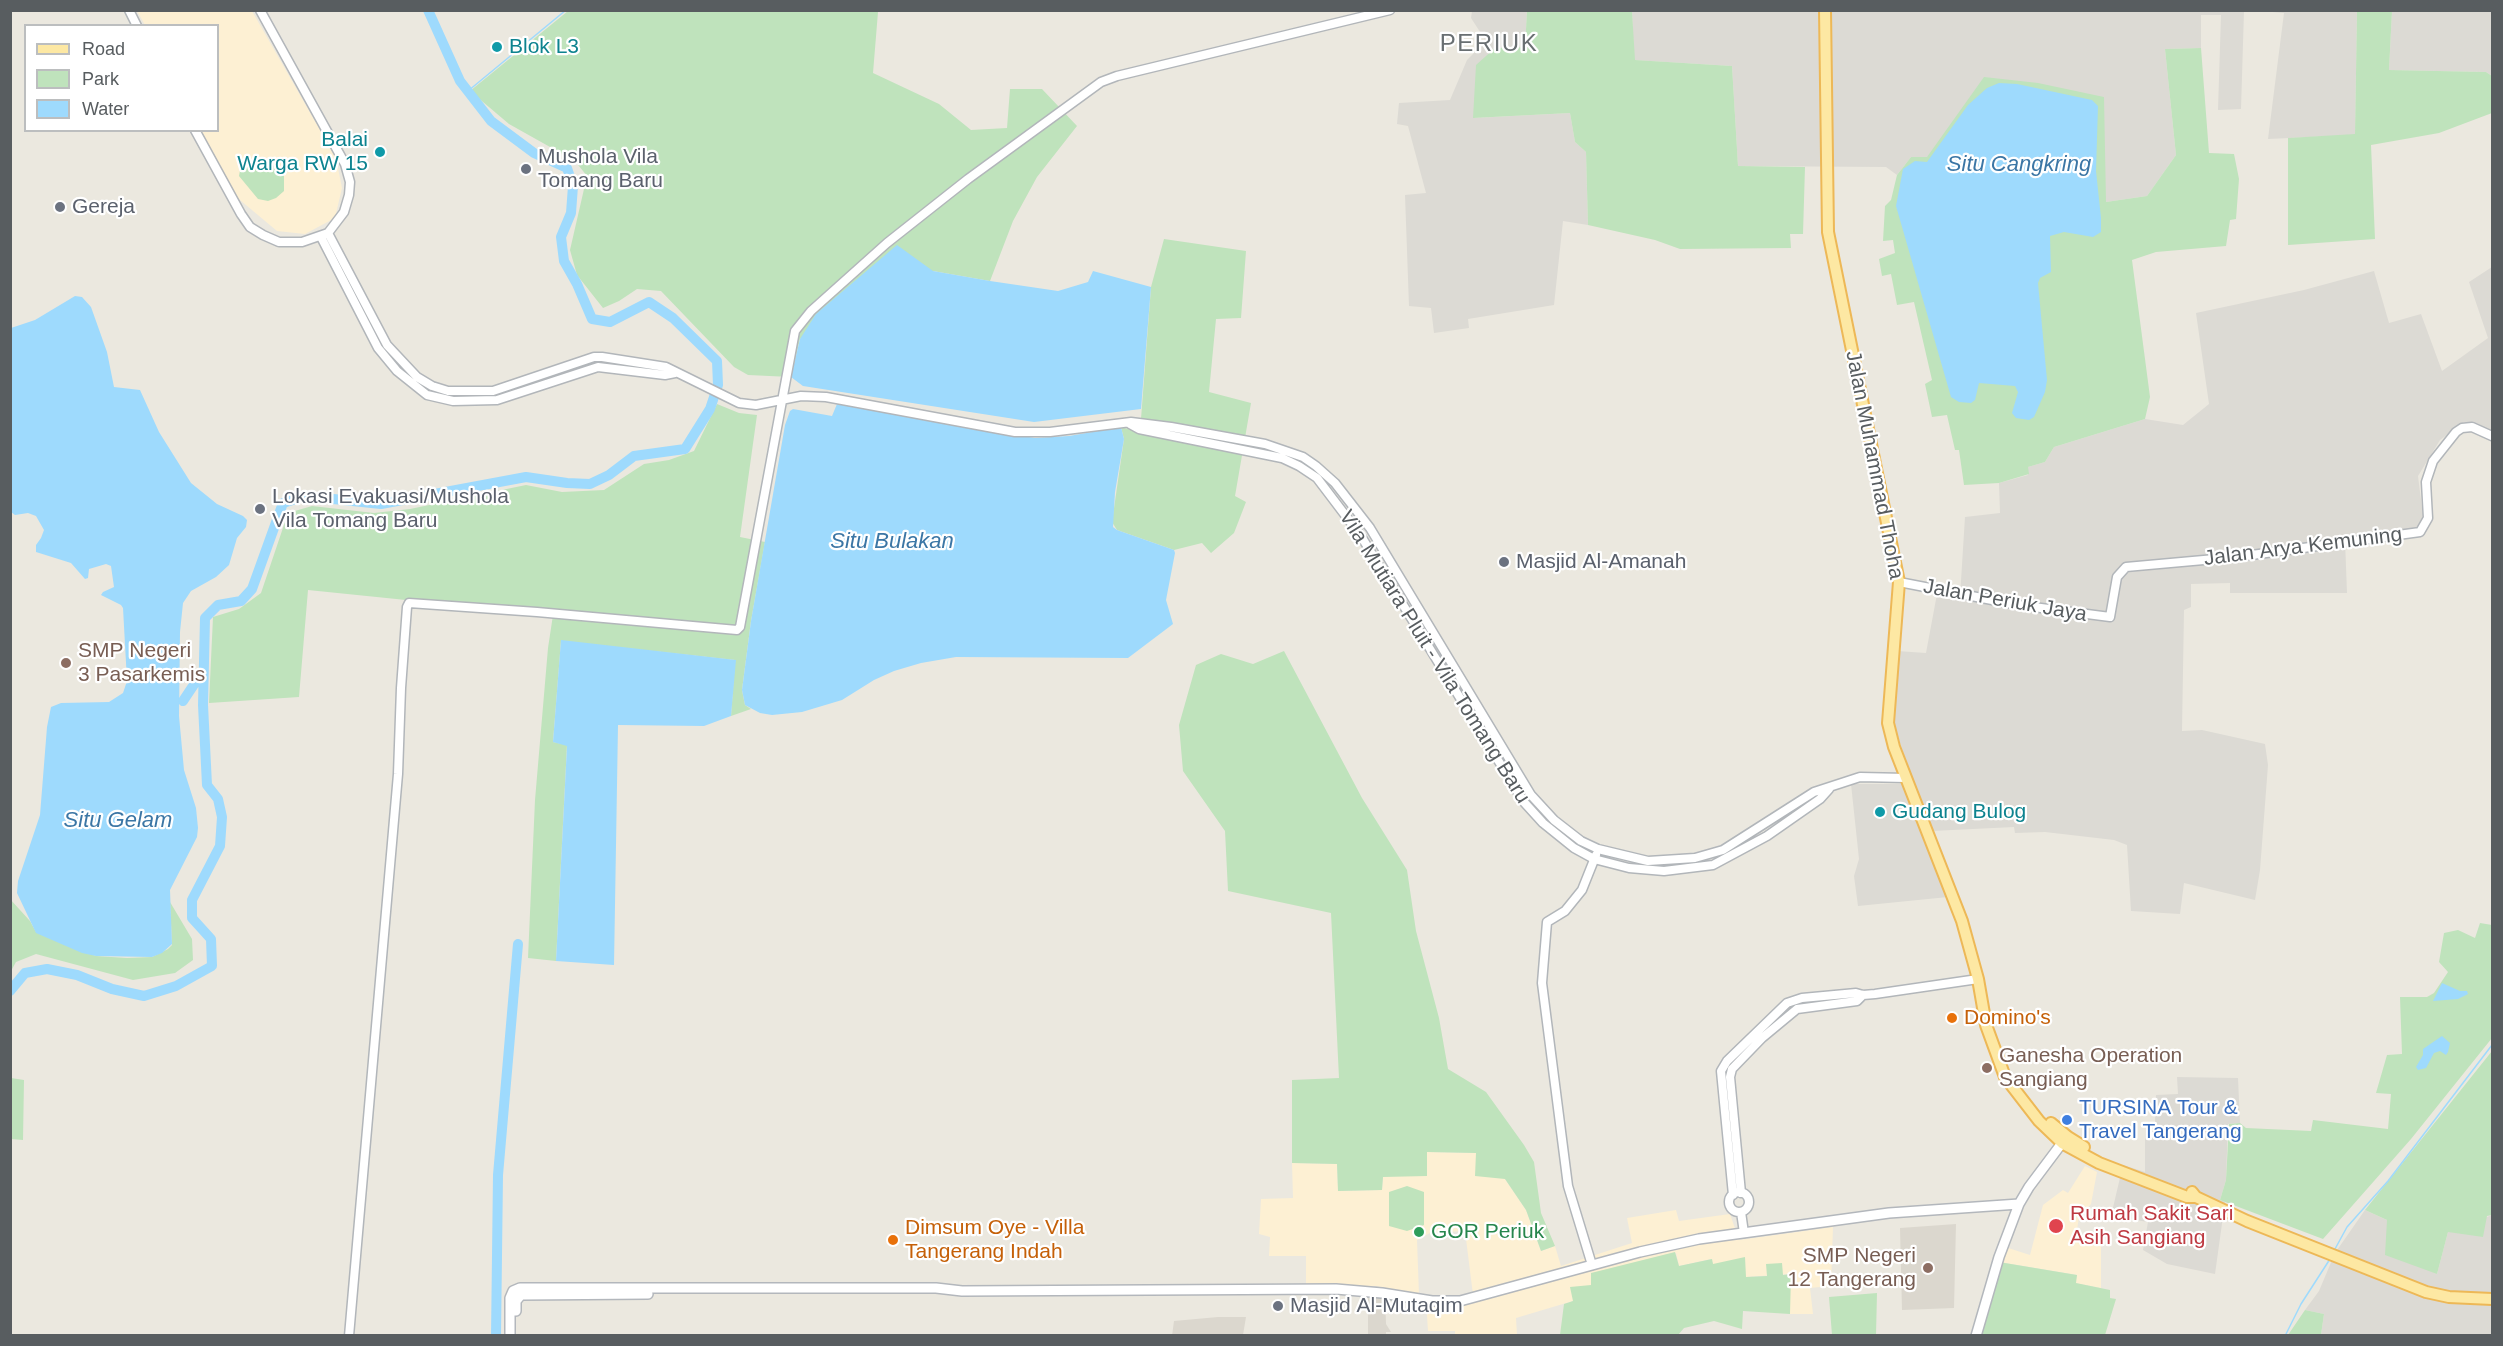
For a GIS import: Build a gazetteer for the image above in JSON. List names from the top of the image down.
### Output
{
  "streets": {
    "main road": ["Jalan Muhammad Thoha"],
    "street": ["Jalan Arya Kemuning", "Jalan Periuk Jaya", "Vila Mutiara Pluit - Vila Tomang Baru"]
  },
  "crossings": [
    ["Jalan Muhammad Thoha", "Jalan Periuk Jaya"],
    ["Jalan Muhammad Thoha", "Vila Mutiara Pluit - Vila Tomang Baru"],
    ["Jalan Arya Kemuning", "Jalan Periuk Jaya"]
  ],
  "districts": ["PERIUK"],
  "water": ["Situ Cangkring", "Situ Bulakan", "Situ Gelam"],
  "places": [
    "Blok L3",
    "Balai Warga RW 15",
    "Mushola Vila Tomang Baru",
    "Gereja",
    "Lokasi Evakuasi/Mushola Vila Tomang Baru",
    "Masjid Al-Amanah",
    "SMP Negeri 3 Pasarkemis",
    "Gudang Bulog",
    "Domino's",
    "Ganesha Operation Sangiang",
    "TURSINA Tour & Travel Tangerang",
    "Rumah Sakit Sari Asih Sangiang",
    "GOR Periuk",
    "Dimsum Oye - Villa Tangerang Indah",
    "SMP Negeri 12 Tangerang",
    "Masjid Al-Mutaqim"
  ],
  "legend": ["Road", "Park", "Water"]
}
